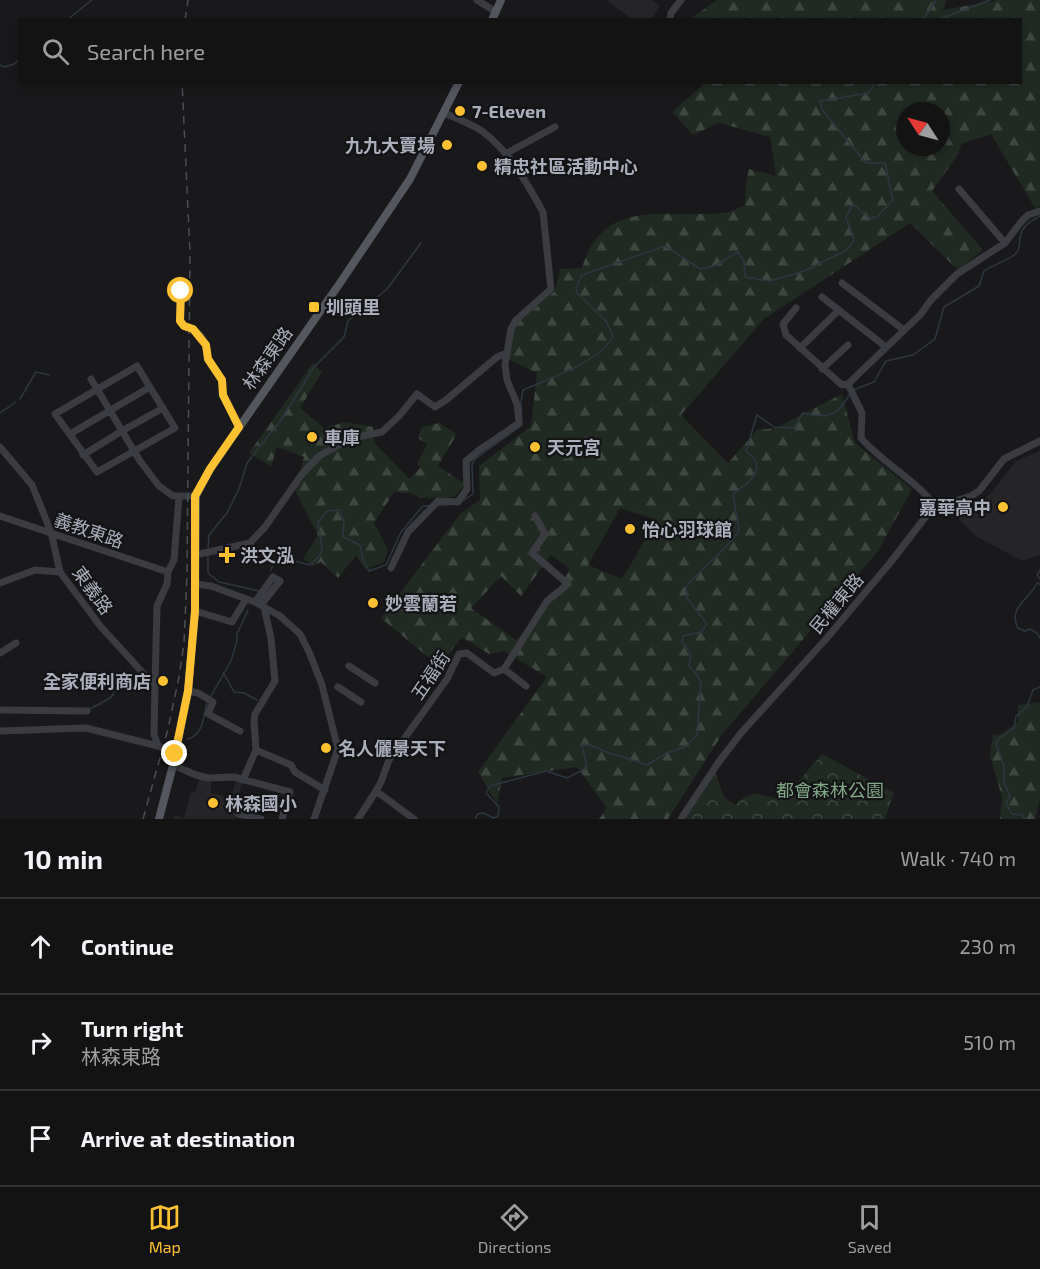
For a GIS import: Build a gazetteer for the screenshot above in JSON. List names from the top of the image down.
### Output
{
  "streets": {
    "main road": ["林森東路"],
    "street": [
      "義教東路",
      "東義路",
      "民權東路",
      "五福街"
    ]
  },
  "crossings": [
    ["義教東路", "東義路"]
  ],
  "parks": ["都會森林公園"],
  "places": {
    "other": [
      "7-Eleven",
      "九九大賣場",
      "精忠社區活動中心",
      "車庫",
      "天元宮",
      "嘉華高中",
      "怡心羽球館",
      "妙雲蘭若",
      "全家便利商店",
      "名人儷景天下",
      "林森國小"
    ],
    "transit": ["圳頭里"],
    "health": ["洪文泓"]
  },
  "north": "top left",
  "page": {
    "search": "Search here",
    "heading": ["10 min", "Walk · 740 m"],
    "list": [
      ["Continue", "230 m"],
      ["Turn right", "林森東路", "510 m"],
      "Arrive at destination"
    ],
    "nav": ["Map", "Directions", "Saved"]
  }
}
